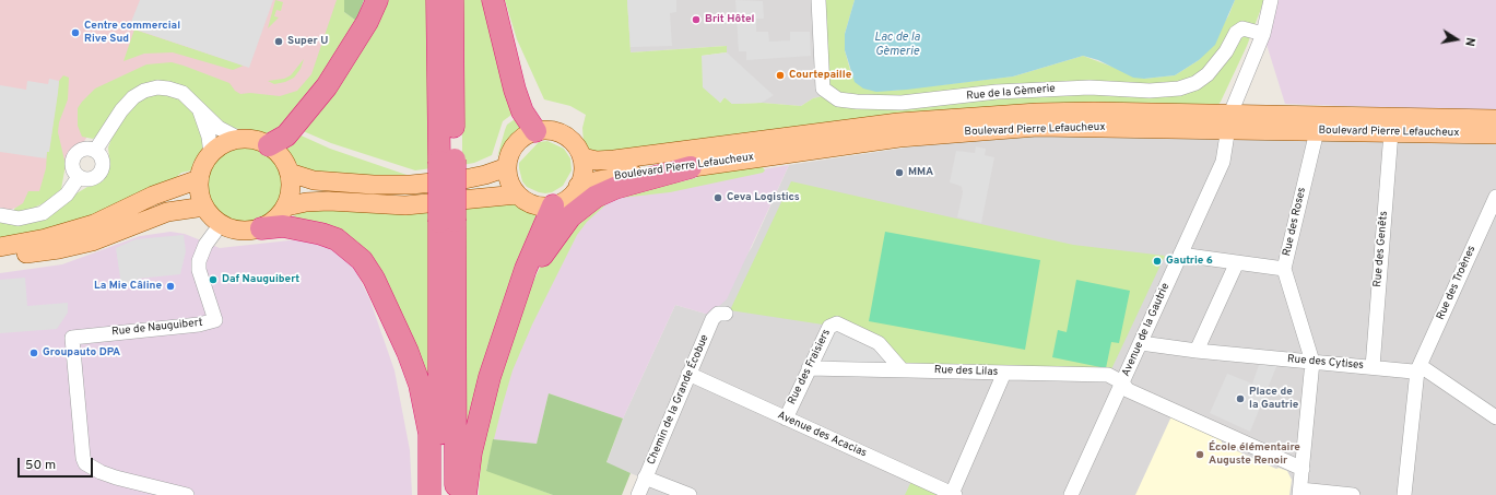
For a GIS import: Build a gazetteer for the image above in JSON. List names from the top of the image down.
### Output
{
  "streets": {
    "main road": ["Boulevard Pierre Lefaucheux"],
    "street": [
      "Rue de la Gèmerie",
      "Rue des Roses",
      "Rue des Genêts",
      "Rue des Troènes",
      "Rue de Nauguibert",
      "Avenue de la Gautrie",
      "Rue des Cytises",
      "Rue des Fraisiers",
      "Rue des Lilas",
      "Chemin de la Grande Écobue",
      "Avenue des Acacias"
    ]
  },
  "crossings": [
    ["Rue de la Gèmerie", "Avenue de la Gautrie"],
    ["Boulevard Pierre Lefaucheux", "Rue des Roses"],
    ["Boulevard Pierre Lefaucheux", "Rue des Genêts"],
    ["Boulevard Pierre Lefaucheux", "Avenue de la Gautrie"],
    ["Rue des Roses", "Rue des Cytises"],
    ["Rue des Genêts", "Rue des Cytises"],
    ["Rue des Troènes", "Rue des Cytises"],
    ["Avenue de la Gautrie", "Rue des Cytises"],
    ["Avenue de la Gautrie", "Rue des Lilas"],
    ["Rue des Fraisiers", "Rue des Lilas"],
    ["Rue des Fraisiers", "Avenue des Acacias"],
    ["Chemin de la Grande Écobue", "Avenue des Acacias"]
  ],
  "water": ["Lac de la Gèmerie"],
  "places": [
    "Brit Hôtel",
    "Centre commercial Rive Sud",
    "Super U",
    "Courtepaille",
    "MMA",
    "Ceva Logistics",
    "Gautrie 6",
    "Daf Nauguibert",
    "La Mie Câline",
    "Groupauto DPA",
    "Place de la Gautrie",
    "École élémentaire Auguste Renoir"
  ],
  "scale_bar": "50 m",
  "north": "right"
}
